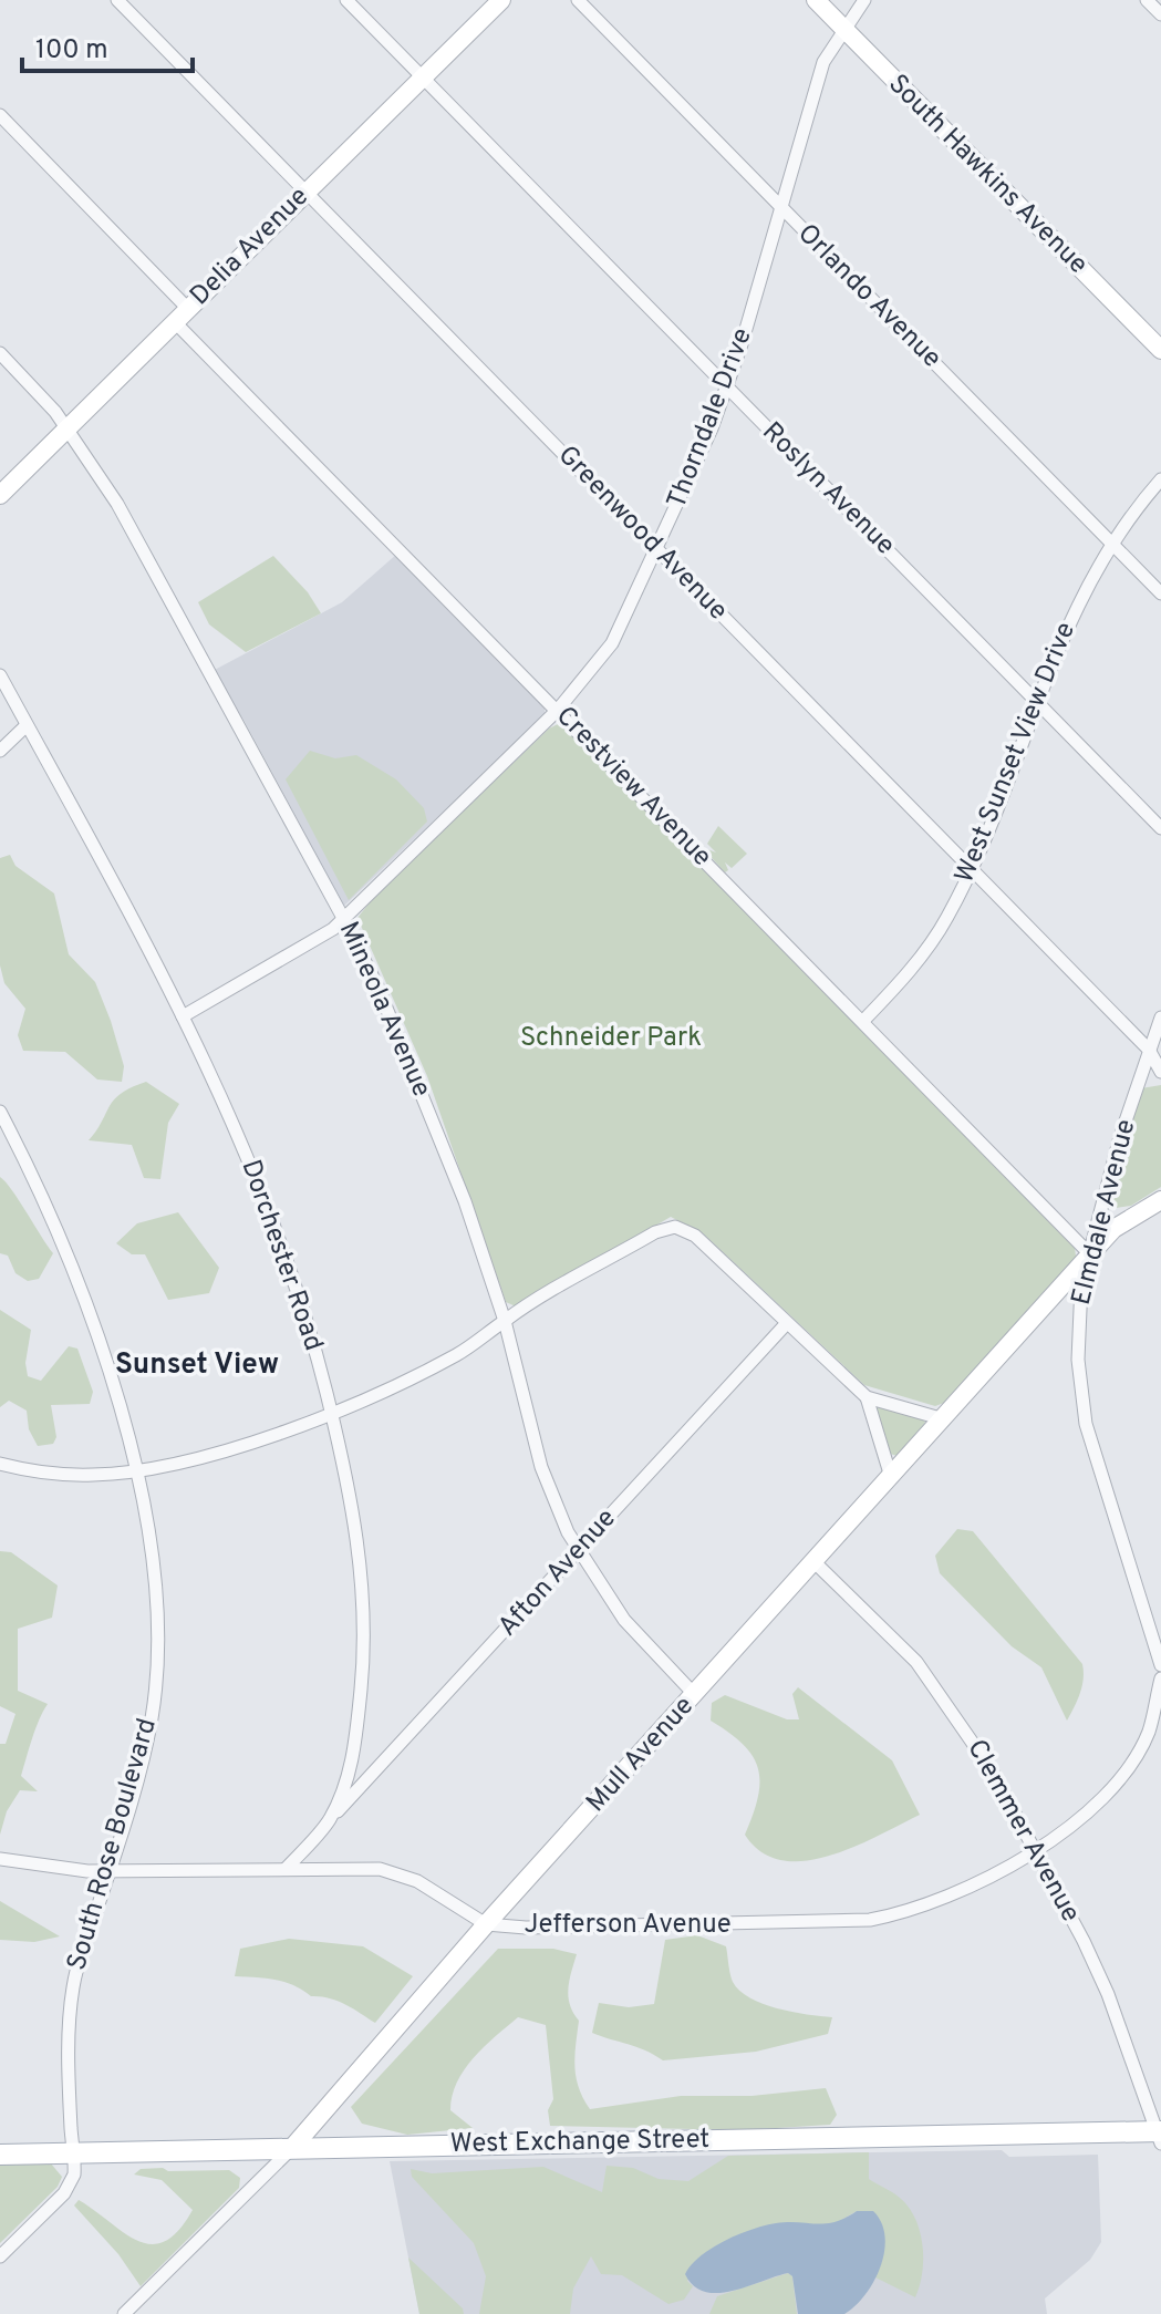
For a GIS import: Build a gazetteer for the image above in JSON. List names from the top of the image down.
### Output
{
  "streets": {
    "main road": ["West Exchange Street"],
    "street": [
      "South Hawkins Avenue",
      "Delia Avenue",
      "Orlando Avenue",
      "Thorndale Drive",
      "Roslyn Avenue",
      "Greenwood Avenue",
      "West Sunset View Drive",
      "Crestview Avenue",
      "Mineola Avenue",
      "Elmdale Avenue",
      "Dorchester Road",
      "Afton Avenue",
      "Mull Avenue",
      "Clemmer Avenue",
      "South Rose Boulevard",
      "Jefferson Avenue"
    ]
  },
  "crossings": [
    ["South Hawkins Avenue", "Thorndale Drive"],
    ["Delia Avenue", "Roslyn Avenue"],
    ["Delia Avenue", "Greenwood Avenue"],
    ["Delia Avenue", "Crestview Avenue"],
    ["Delia Avenue", "Mineola Avenue"],
    ["Orlando Avenue", "Thorndale Drive"],
    ["Orlando Avenue", "West Sunset View Drive"],
    ["Thorndale Drive", "Roslyn Avenue"],
    ["Thorndale Drive", "Greenwood Avenue"],
    ["Thorndale Drive", "Crestview Avenue"],
    ["Thorndale Drive", "Mineola Avenue"],
    ["Thorndale Drive", "Dorchester Road"],
    ["Roslyn Avenue", "West Sunset View Drive"],
    ["Greenwood Avenue", "West Sunset View Drive"],
    ["Greenwood Avenue", "Elmdale Avenue"],
    ["West Sunset View Drive", "Crestview Avenue"],
    ["Crestview Avenue", "Elmdale Avenue"],
    ["Crestview Avenue", "Mull Avenue"],
    ["Mineola Avenue", "Afton Avenue"],
    ["Mineola Avenue", "Mull Avenue"],
    ["Elmdale Avenue", "Mull Avenue"],
    ["Dorchester Road", "Afton Avenue"],
    ["Dorchester Road", "Jefferson Avenue"],
    ["Mull Avenue", "Clemmer Avenue"],
    ["Mull Avenue", "Jefferson Avenue"],
    ["Mull Avenue", "West Exchange Street"],
    ["Clemmer Avenue", "Jefferson Avenue"],
    ["Clemmer Avenue", "West Exchange Street"],
    ["South Rose Boulevard", "Jefferson Avenue"],
    ["South Rose Boulevard", "West Exchange Street"]
  ],
  "districts": ["Sunset View"],
  "parks": ["Schneider Park"],
  "scale_bar": "100 m"
}
